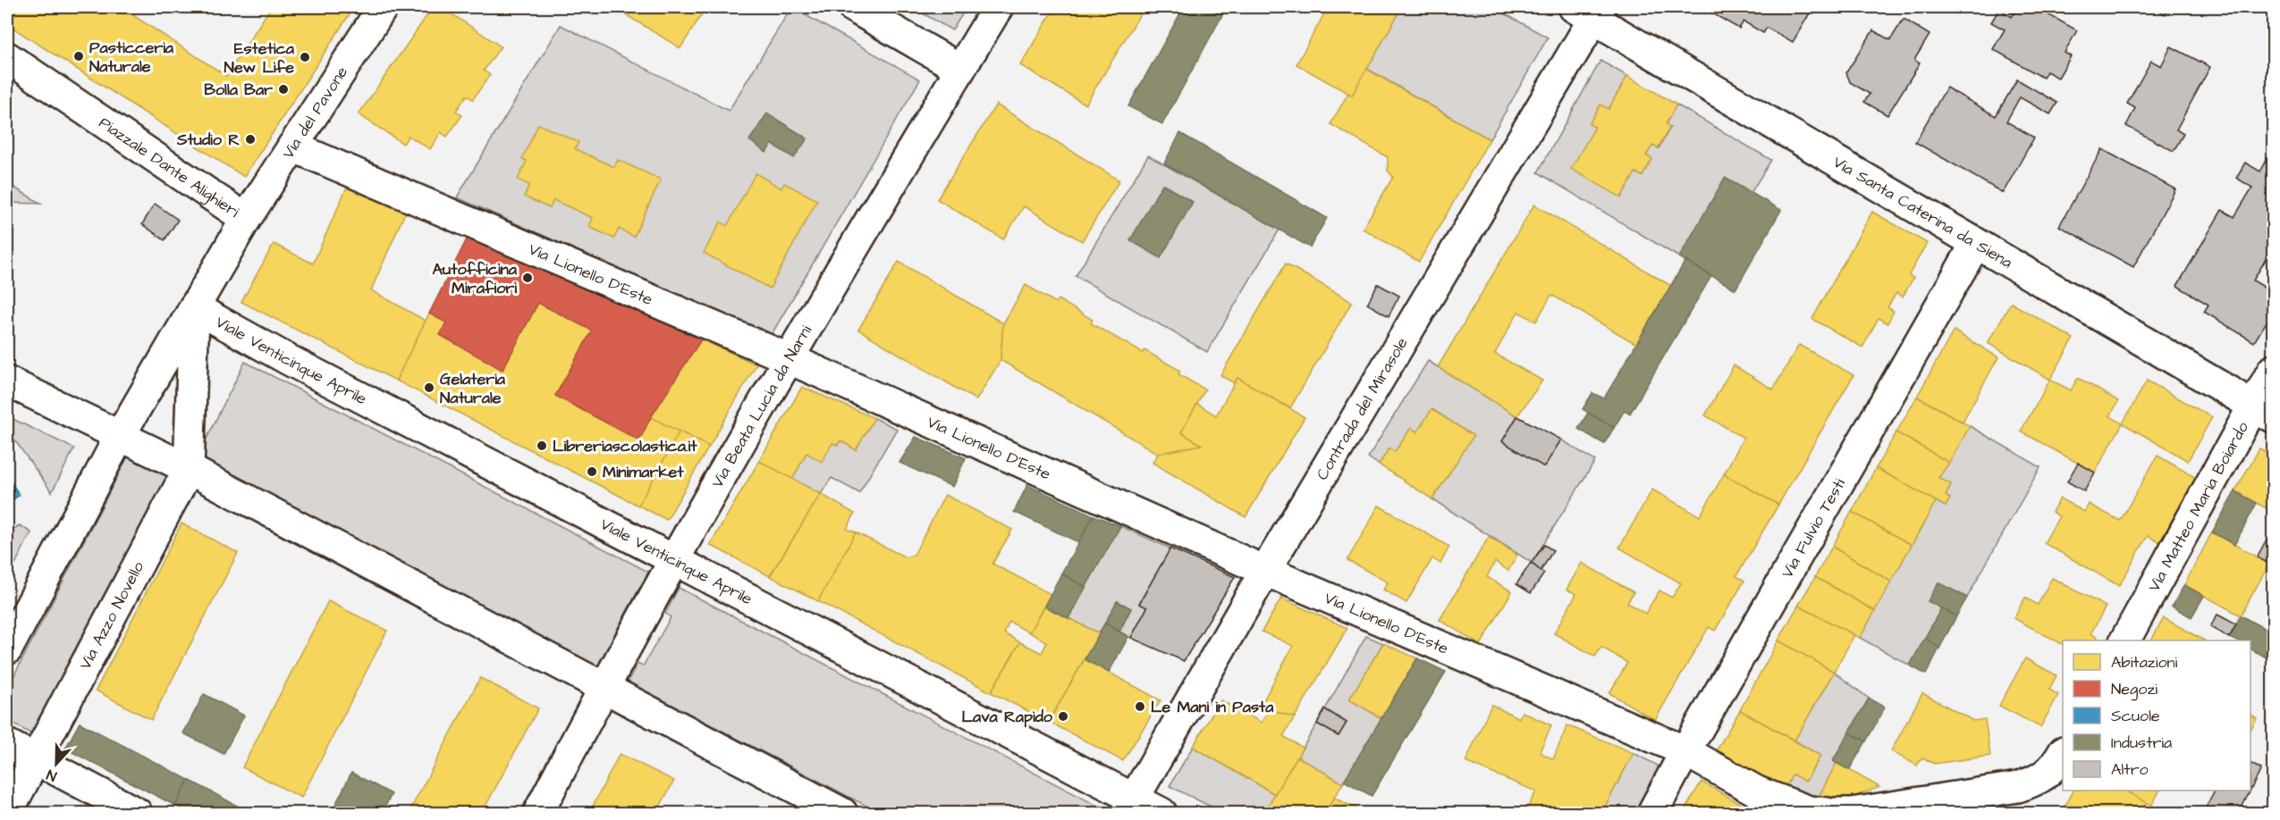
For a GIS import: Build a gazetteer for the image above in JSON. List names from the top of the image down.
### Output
{
  "streets": {
    "street": [
      "Via del Pavone",
      "Piazzale Dante Alighieri",
      "Via Santa Caterina da Siena",
      "Via Lionello D'Este",
      "Viale Venticinque Aprile",
      "Via Beata Lucia da Narni",
      "Contrada del Mirasole",
      "Via Matteo Maria Boiardo",
      "Via Fulvio Testi",
      "Via Azzo Novello"
    ]
  },
  "crossings": [
    ["Via del Pavone", "Piazzale Dante Alighieri"],
    ["Via del Pavone", "Via Lionello D'Este"],
    ["Piazzale Dante Alighieri", "Viale Venticinque Aprile"],
    ["Piazzale Dante Alighieri", "Via Azzo Novello"],
    ["Via Santa Caterina da Siena", "Contrada del Mirasole"],
    ["Via Santa Caterina da Siena", "Via Matteo Maria Boiardo"],
    ["Via Santa Caterina da Siena", "Via Fulvio Testi"],
    ["Via Lionello D'Este", "Via Beata Lucia da Narni"],
    ["Via Lionello D'Este", "Contrada del Mirasole"],
    ["Via Lionello D'Este", "Via Fulvio Testi"],
    ["Viale Venticinque Aprile", "Via Beata Lucia da Narni"],
    ["Viale Venticinque Aprile", "Contrada del Mirasole"]
  ],
  "places": [
    "Pasticceria Naturale",
    "Estetica New Life",
    "Bolla Bar",
    "Studio R",
    "Autofficina Mirafiori",
    "Gelateria Naturale",
    "Libreriascolastica.it",
    "Minimarket",
    "Le Mani in Pasta",
    "Lava Rapido"
  ],
  "legend": [
    "Abitazioni",
    "Negozi",
    "Scuole",
    "Industria",
    "Altro"
  ],
  "north": "bottom"
}
